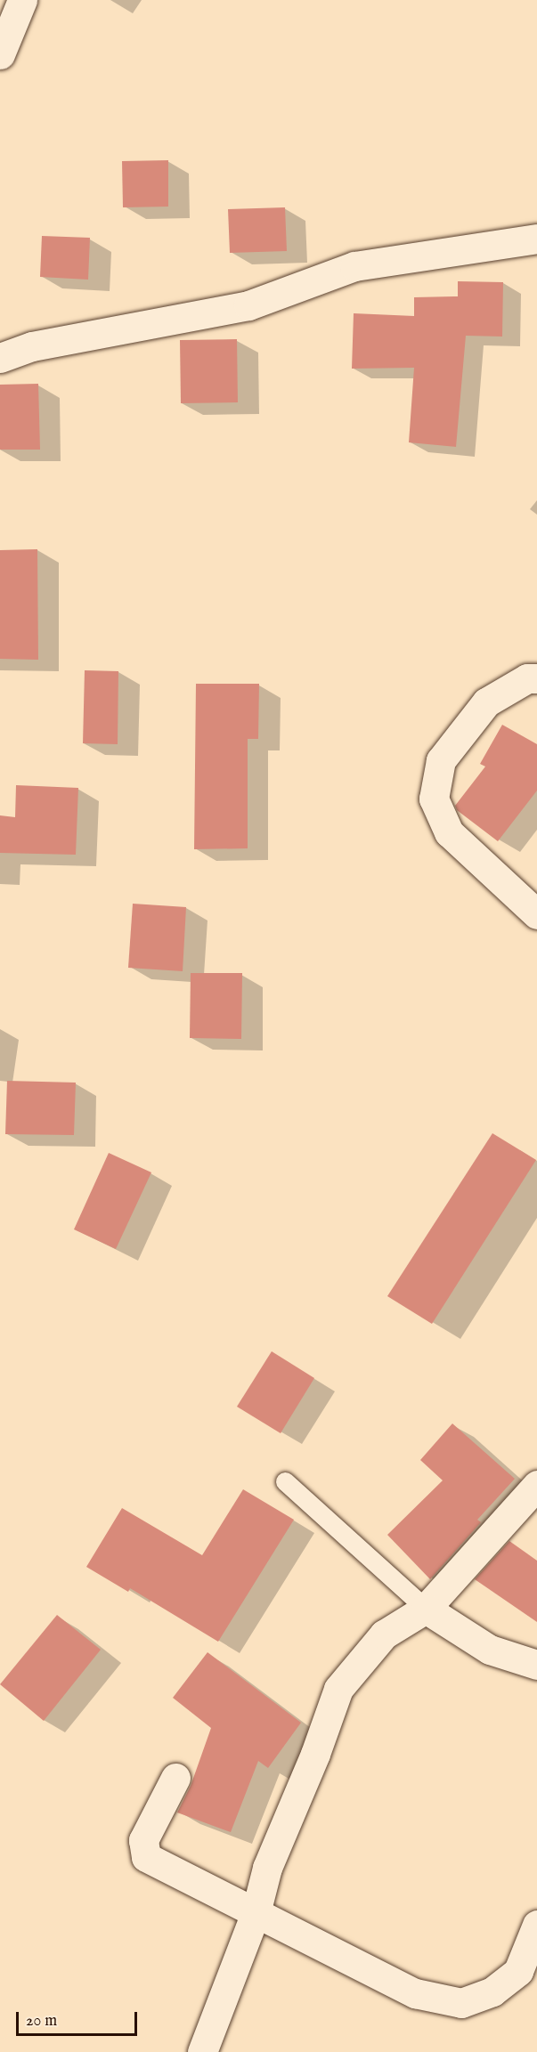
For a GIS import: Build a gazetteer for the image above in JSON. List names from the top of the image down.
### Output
{
  "scale_bar": "20 m"
}
